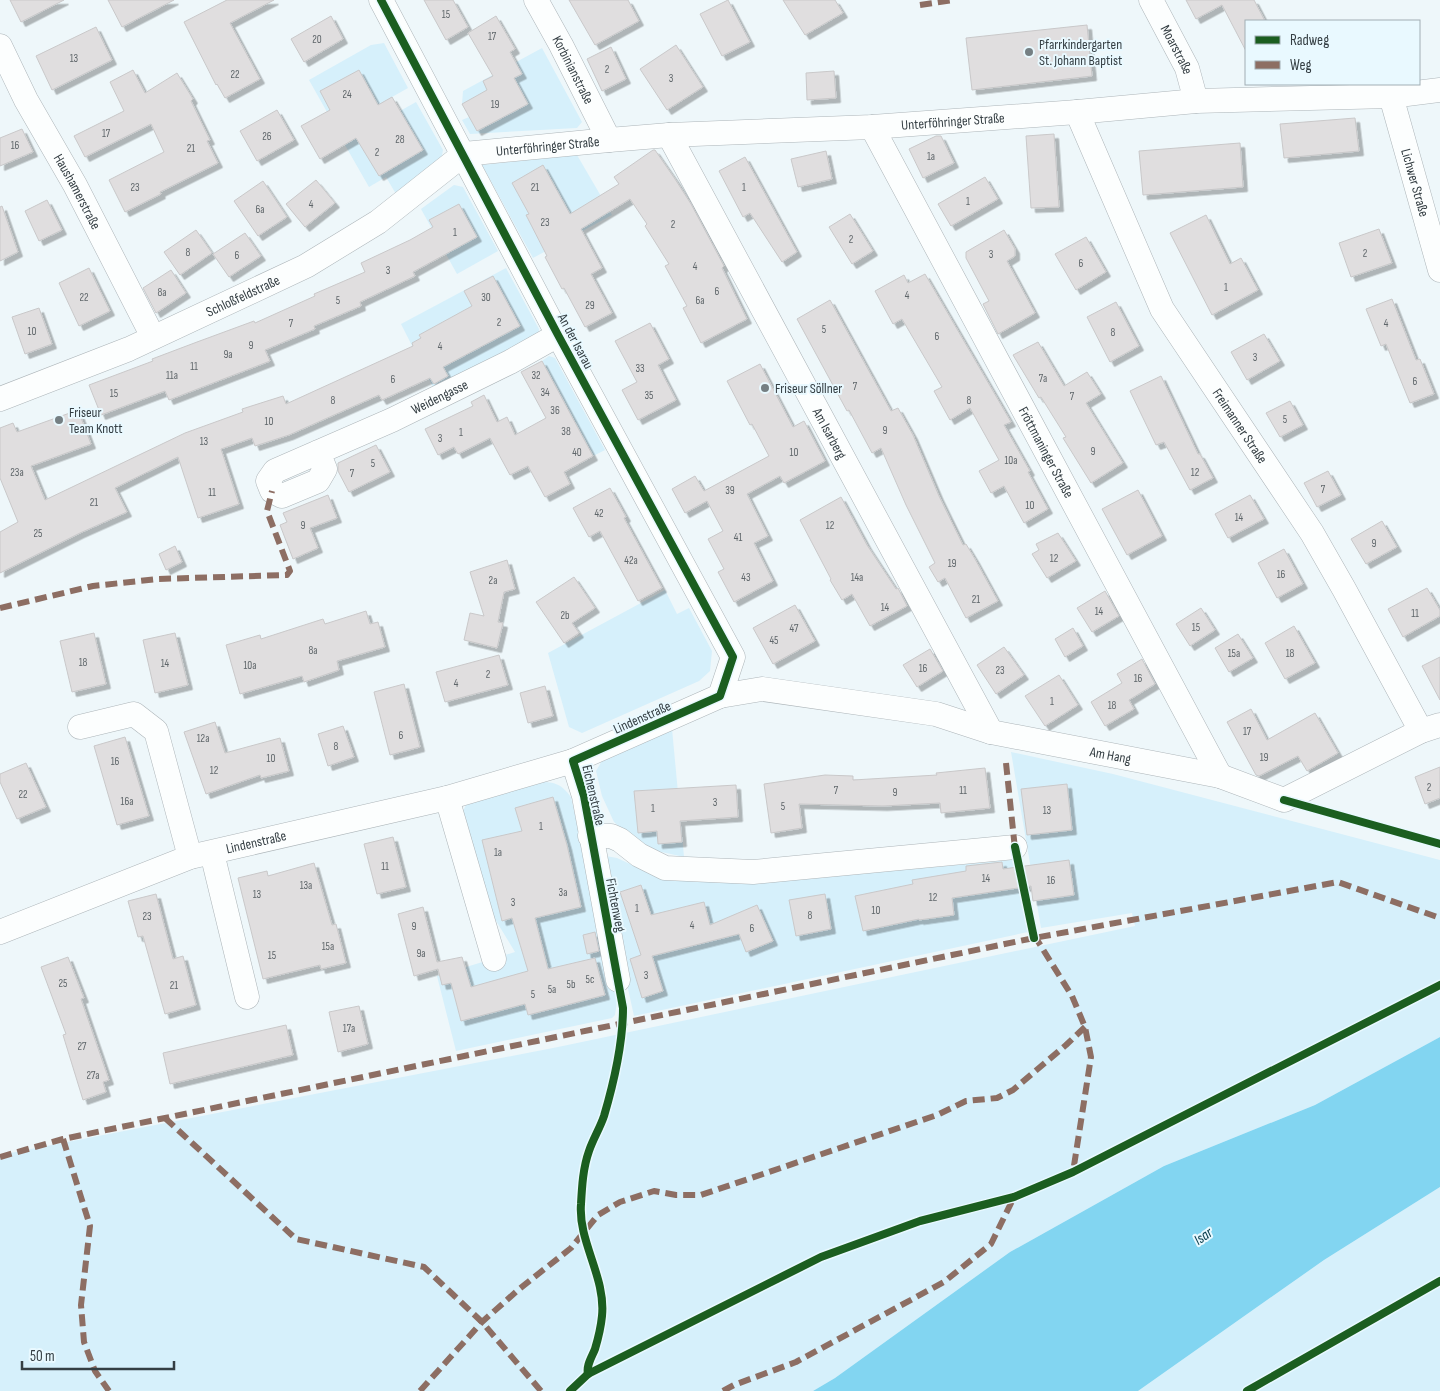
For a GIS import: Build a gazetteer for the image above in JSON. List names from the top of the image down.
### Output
{
  "streets": {
    "street": [
      "Moarstraße",
      "Korbinianstraße",
      "Unterföhringer Straße",
      "Lichwer Straße",
      "Haushamerstraße",
      "Schloßfeldstraße",
      "An der Isarau",
      "Weidengasse",
      "Freimanner Straße",
      "Am Isarberg",
      "Fröttmaninger Straße",
      "Lindenstraße",
      "Am Hang",
      "Eichenstraße",
      "Fichtenweg"
    ]
  },
  "crossings": [
    ["Moarstraße", "Unterföhringer Straße"],
    ["Korbinianstraße", "Unterföhringer Straße"],
    ["Unterföhringer Straße", "Lichwer Straße"],
    ["Unterföhringer Straße", "Schloßfeldstraße"],
    ["Unterföhringer Straße", "An der Isarau"],
    ["Unterföhringer Straße", "Freimanner Straße"],
    ["Unterföhringer Straße", "Am Isarberg"],
    ["Unterföhringer Straße", "Fröttmaninger Straße"],
    ["Haushamerstraße", "Schloßfeldstraße"],
    ["Schloßfeldstraße", "An der Isarau"],
    ["An der Isarau", "Weidengasse"],
    ["Freimanner Straße", "Am Hang"],
    ["Am Isarberg", "Am Hang"],
    ["Fröttmaninger Straße", "Am Hang"],
    ["Lindenstraße", "Am Hang"],
    ["Lindenstraße", "Eichenstraße"],
    ["Eichenstraße", "Fichtenweg"]
  ],
  "water": ["Isar"],
  "places": ["Pfarrkindergarten St. Johann Baptist", "Friseur Söllner", "Friseur Team Knott"],
  "house_numbers": [
    "15",
    "17",
    "20",
    "13",
    "2",
    "22",
    "3",
    "24",
    "19",
    "17",
    "26",
    "28",
    "16",
    "21",
    "2",
    "1a",
    "23",
    "21",
    "1",
    "1",
    "4",
    "6a",
    "23",
    "2",
    "1",
    "2",
    "8",
    "2",
    "3",
    "6",
    "6",
    "4",
    "3",
    "1",
    "6",
    "8a",
    "4",
    "22",
    "30",
    "5",
    "6a",
    "29",
    "2",
    "7",
    "4",
    "5",
    "10",
    "8",
    "6",
    "9",
    "4",
    "9a",
    "3",
    "11",
    "33",
    "11a",
    "32",
    "7a",
    "6",
    "6",
    "7",
    "34",
    "15",
    "35",
    "7",
    "8",
    "8",
    "36",
    "5",
    "10",
    "9",
    "38",
    "1",
    "3",
    "13",
    "9",
    "40",
    "10",
    "10a",
    "5",
    "23a",
    "12",
    "7",
    "7",
    "39",
    "11",
    "21",
    "10",
    "42",
    "14",
    "9",
    "12",
    "25",
    "41",
    "9",
    "12",
    "42a",
    "19",
    "16",
    "43",
    "14a",
    "2a",
    "21",
    "14",
    "14",
    "11",
    "2b",
    "15",
    "47",
    "45",
    "8a",
    "15a",
    "18",
    "18",
    "14",
    "10a",
    "16",
    "23",
    "2",
    "16",
    "4",
    "1",
    "18",
    "17",
    "6",
    "12a",
    "8",
    "19",
    "10",
    "16",
    "12",
    "2",
    "7",
    "11",
    "9",
    "22",
    "16a",
    "3",
    "5",
    "1",
    "13",
    "1",
    "1a",
    "11",
    "14",
    "16",
    "13a",
    "3a",
    "13",
    "12",
    "3",
    "1",
    "10",
    "8",
    "23",
    "4",
    "9",
    "6",
    "15a",
    "9a",
    "15",
    "3",
    "5c",
    "25",
    "5b",
    "21",
    "5a",
    "5",
    "17a",
    "27",
    "27a"
  ],
  "legend": ["Radweg", "Weg"],
  "scale_bar": "50 m"
}
